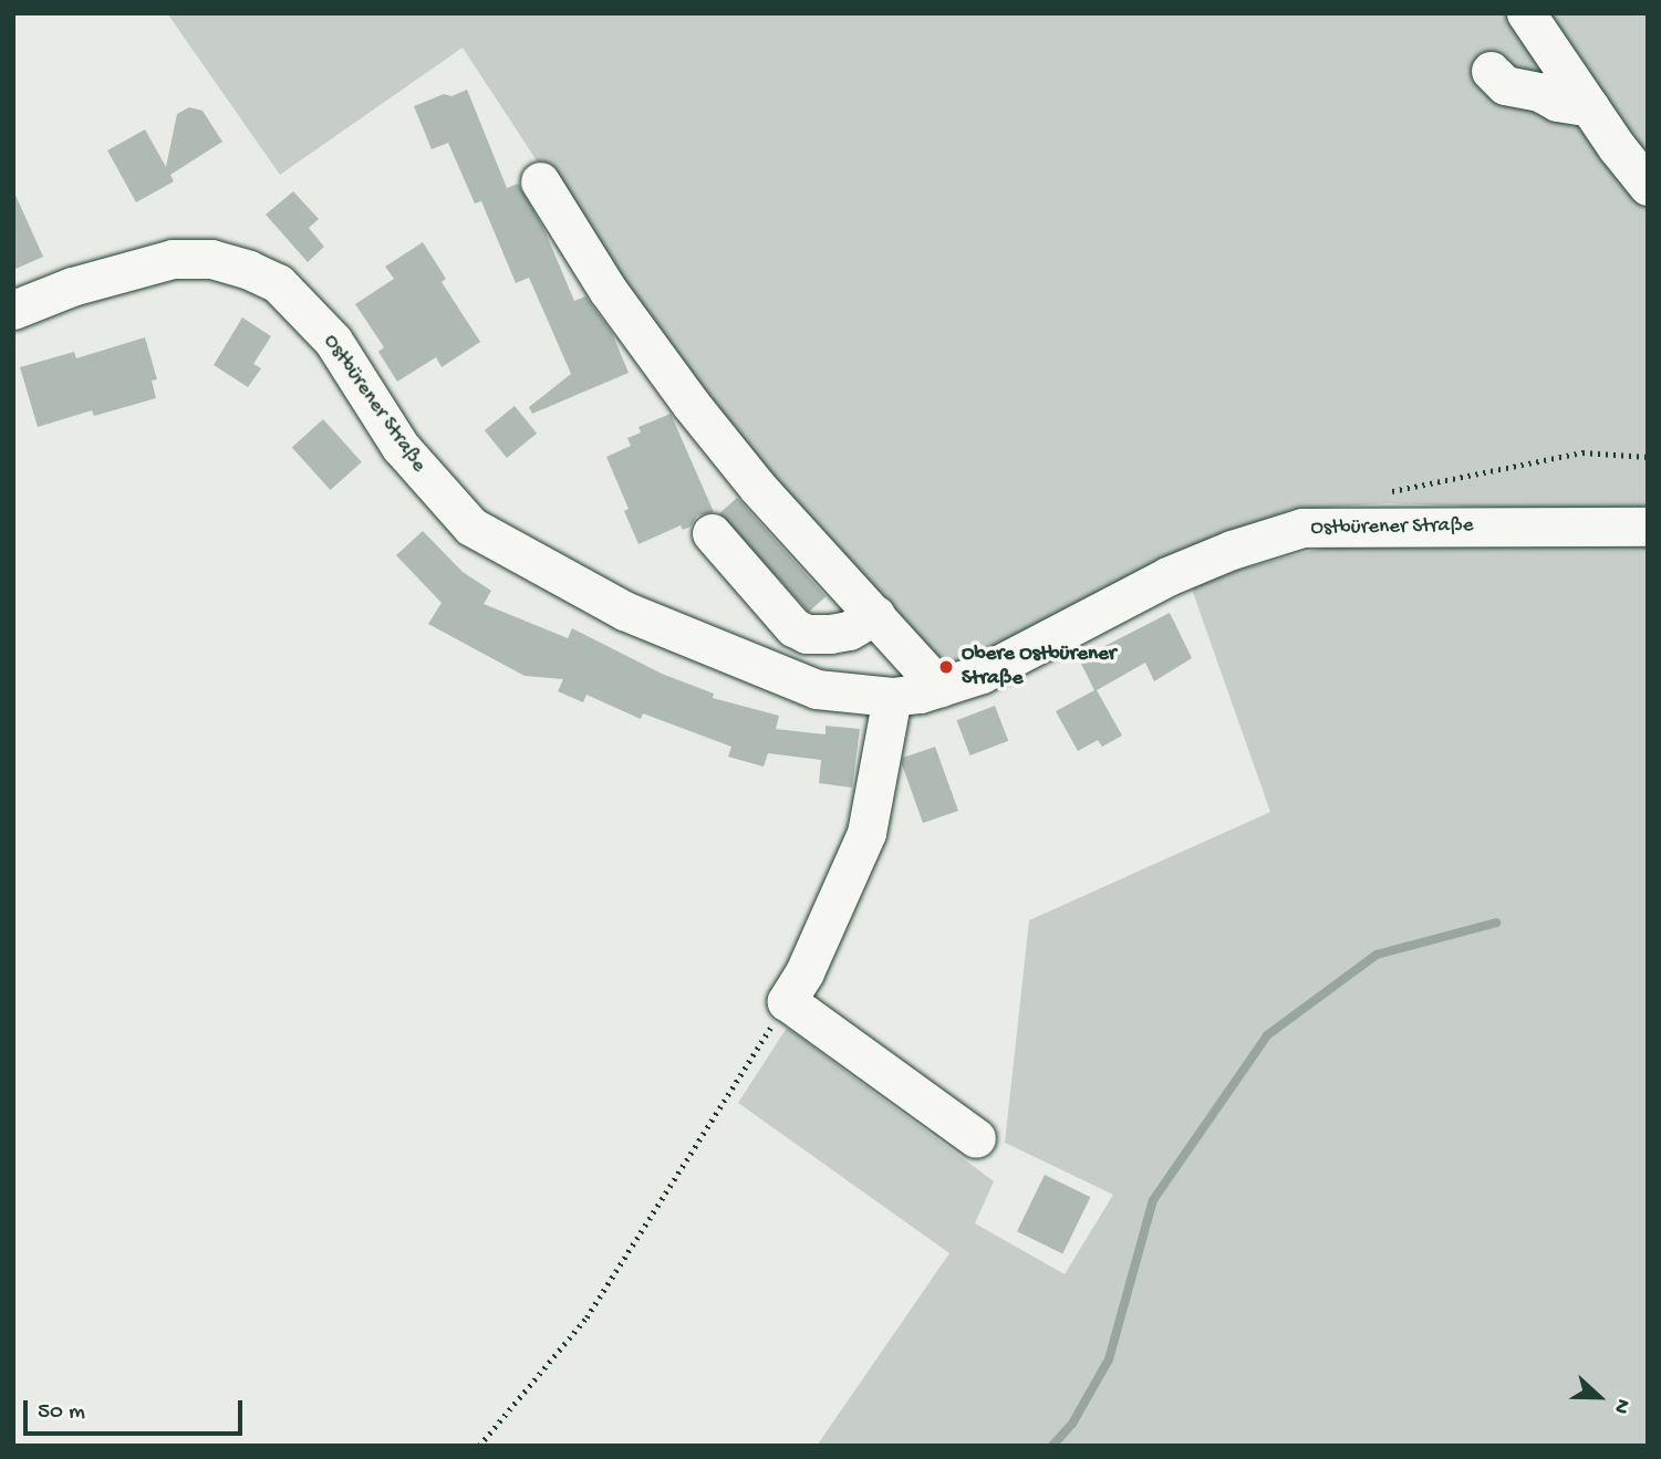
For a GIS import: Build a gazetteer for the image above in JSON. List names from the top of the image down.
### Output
{
  "streets": {
    "street": ["Ostbürener Straße"]
  },
  "places": ["Obere Ostbürener Straße"],
  "scale_bar": "50 m",
  "north": "right"
}
